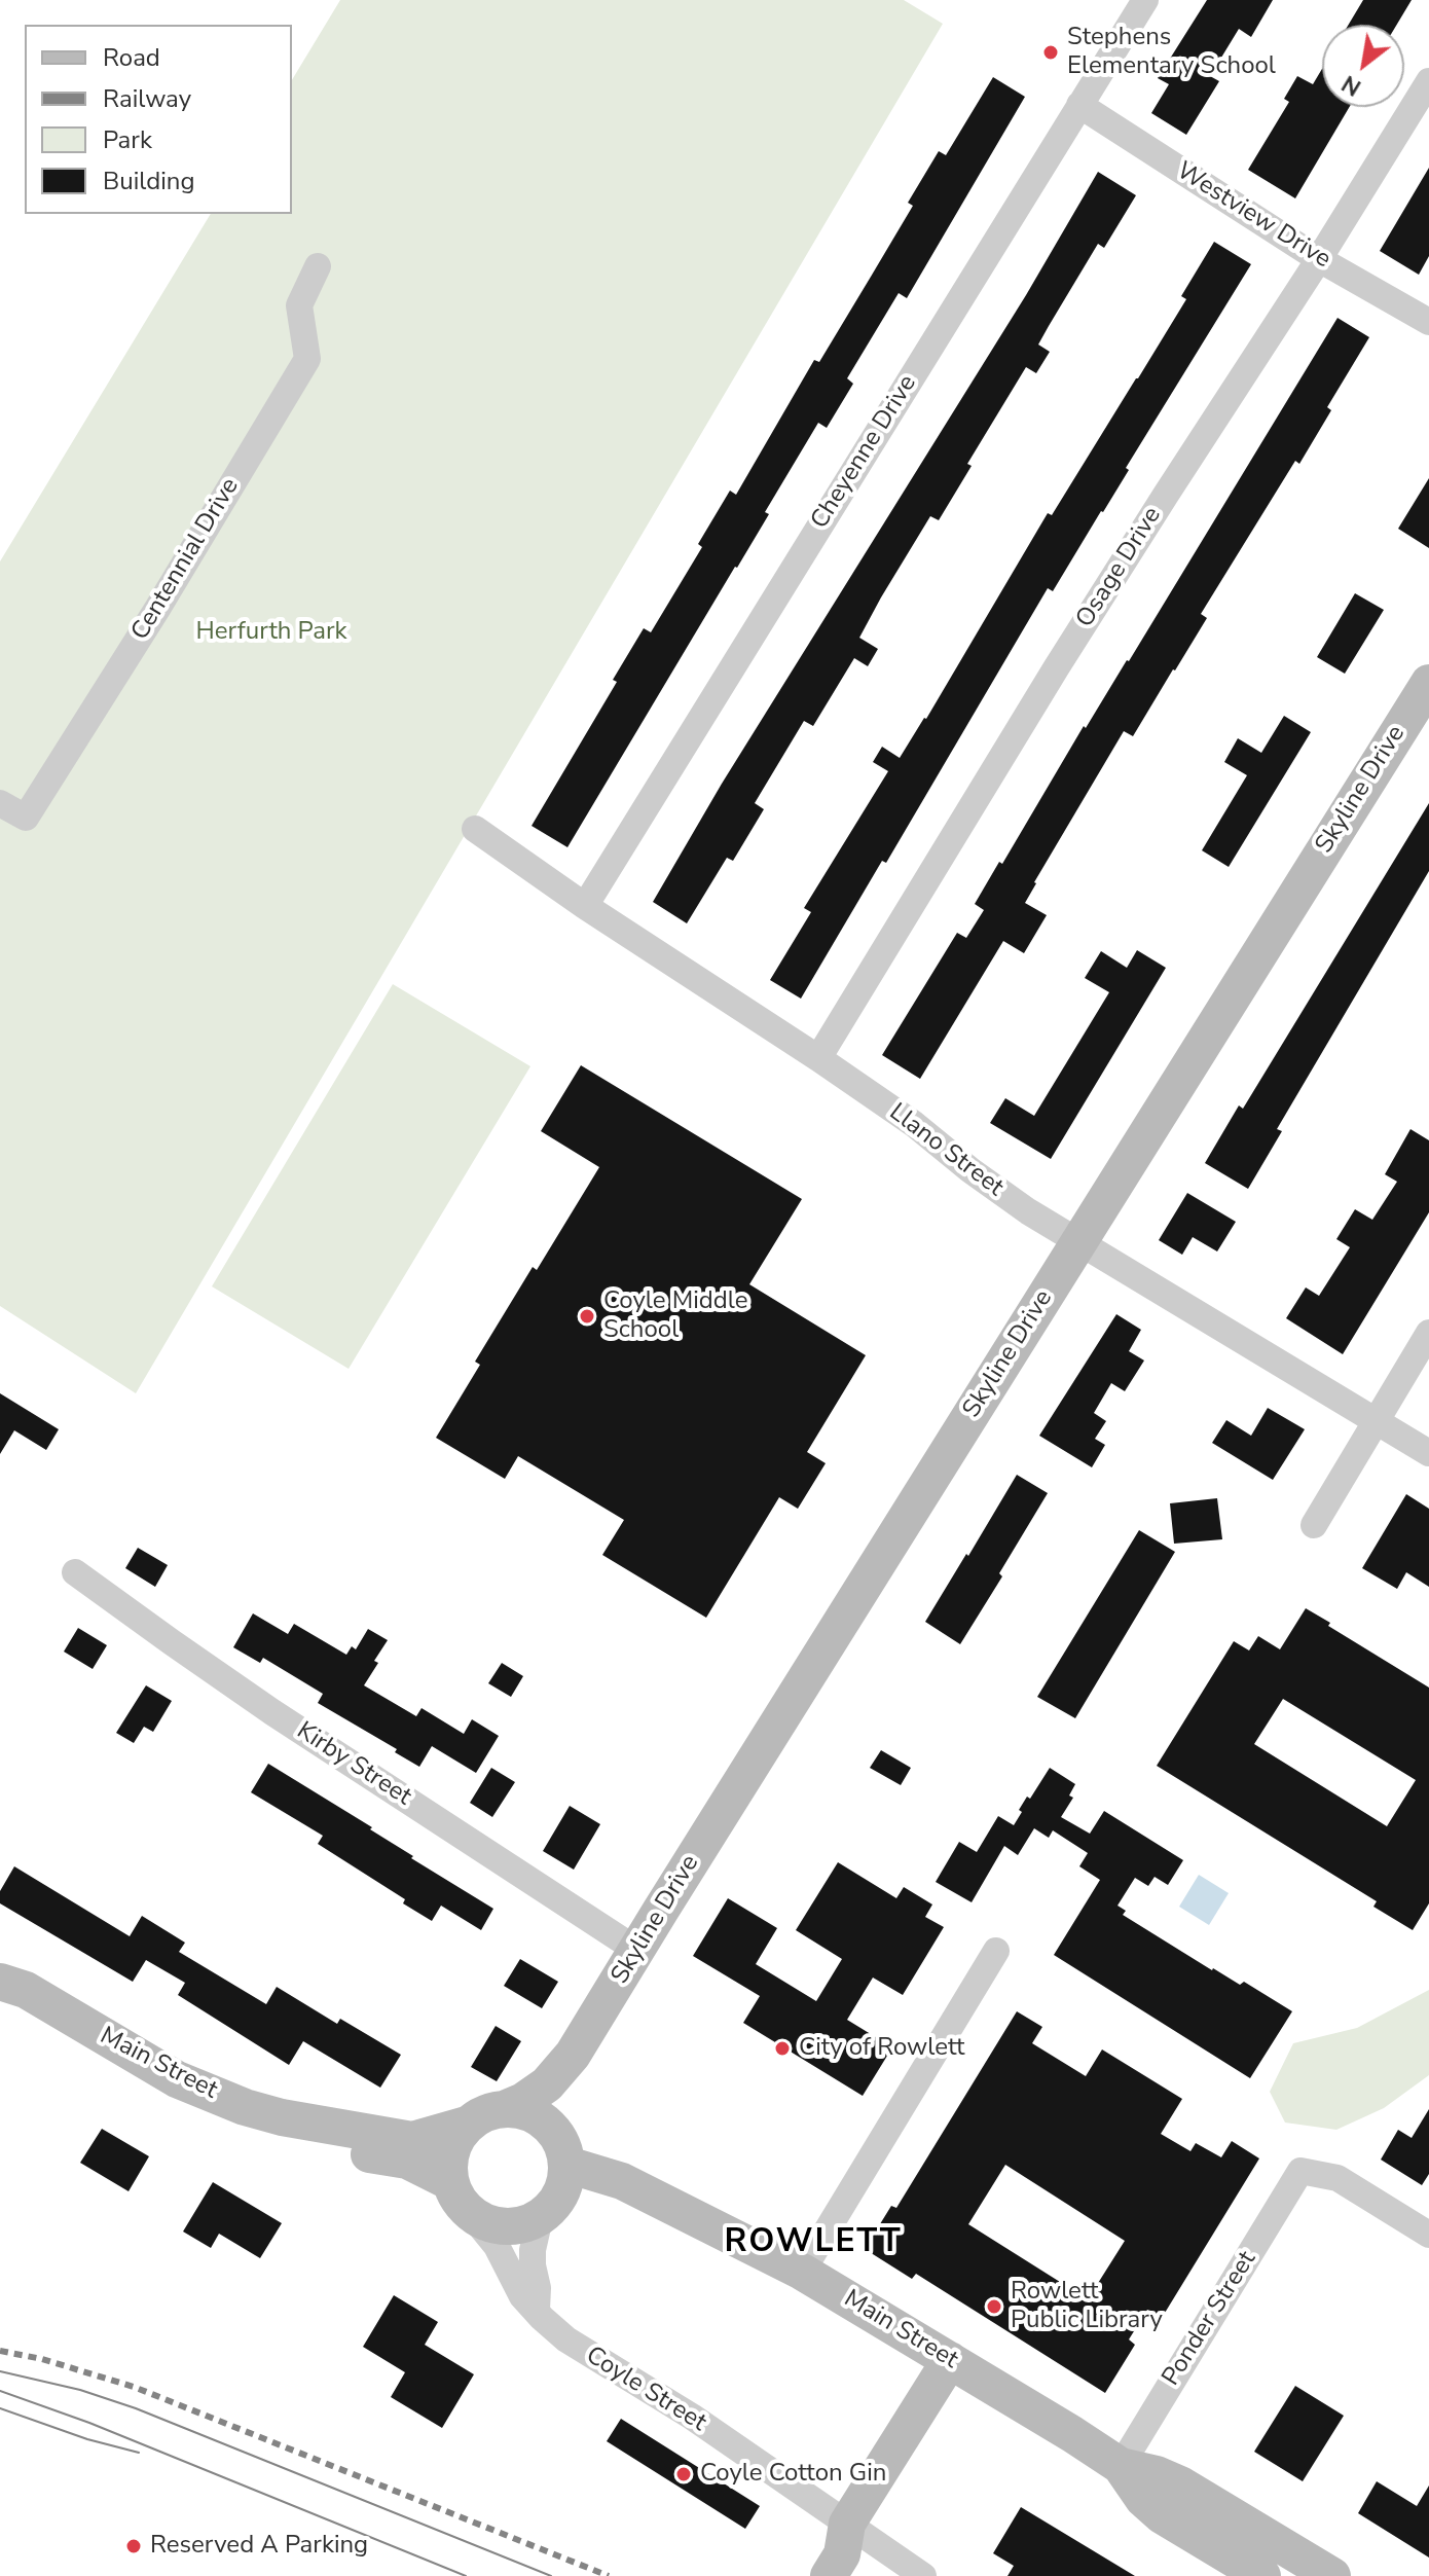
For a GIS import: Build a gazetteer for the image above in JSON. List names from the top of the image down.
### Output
{
  "streets": {
    "street": [
      "Westview Drive",
      "Cheyenne Drive",
      "Centennial Drive",
      "Osage Drive",
      "Skyline Drive",
      "Llano Street",
      "Kirby Street",
      "Main Street",
      "Ponder Street",
      "Coyle Street"
    ]
  },
  "crossings": [
    ["Westview Drive", "Cheyenne Drive"],
    ["Westview Drive", "Osage Drive"],
    ["Cheyenne Drive", "Llano Street"],
    ["Osage Drive", "Llano Street"],
    ["Skyline Drive", "Llano Street"],
    ["Skyline Drive", "Kirby Street"],
    ["Skyline Drive", "Main Street"],
    ["Skyline Drive", "Coyle Street"],
    ["Main Street", "Ponder Street"],
    ["Main Street", "Coyle Street"]
  ],
  "districts": ["ROWLETT"],
  "parks": ["Herfurth Park"],
  "places": [
    "Stephens Elementary School",
    "Coyle Middle School",
    "City of Rowlett",
    "Rowlett Public Library",
    "Coyle Cotton Gin",
    "Reserved A Parking"
  ],
  "legend": [
    "Road",
    "Railway",
    "Park",
    "Building"
  ],
  "north": "bottom left"
}
